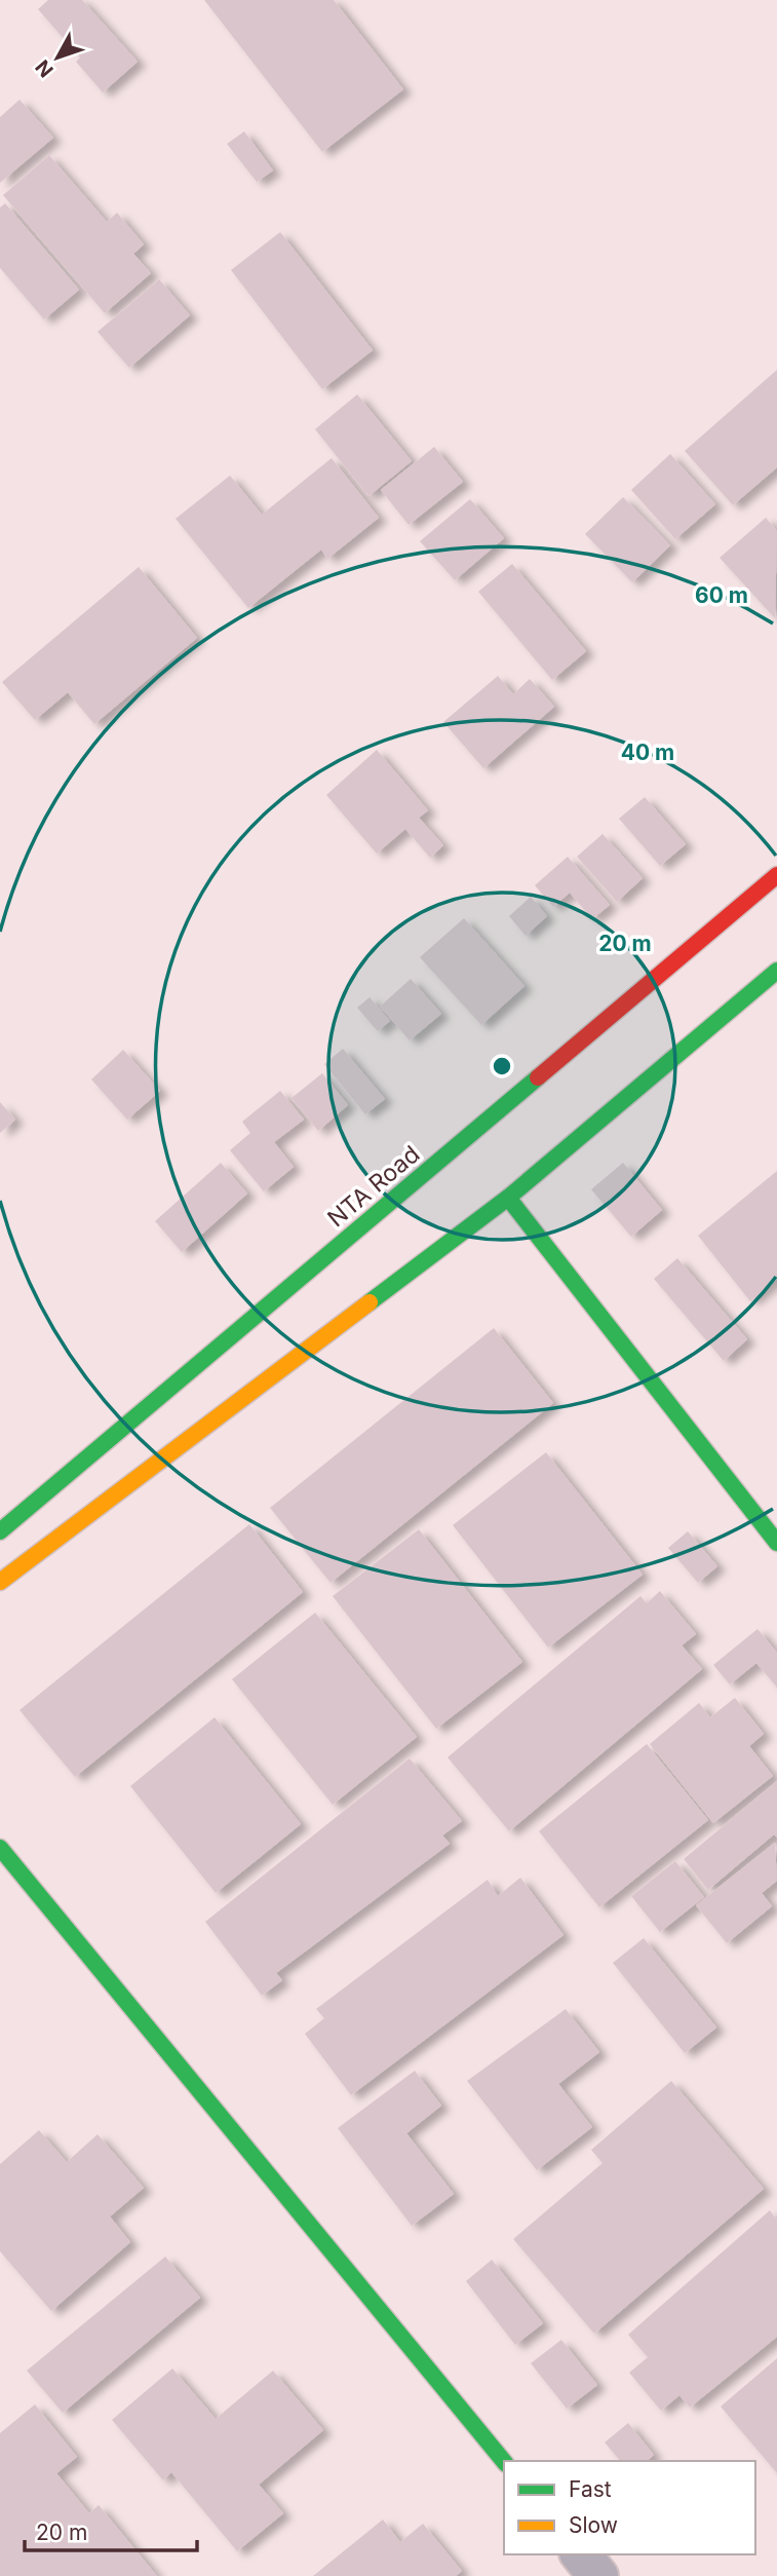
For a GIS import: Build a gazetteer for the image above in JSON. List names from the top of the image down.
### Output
{
  "streets": {
    "main road": ["NTA Road"]
  },
  "legend": ["Fast", "Slow"],
  "scale_bar": "20 m",
  "north": "bottom left",
  "rings": ["60 m", "40 m", "20 m"]
}
